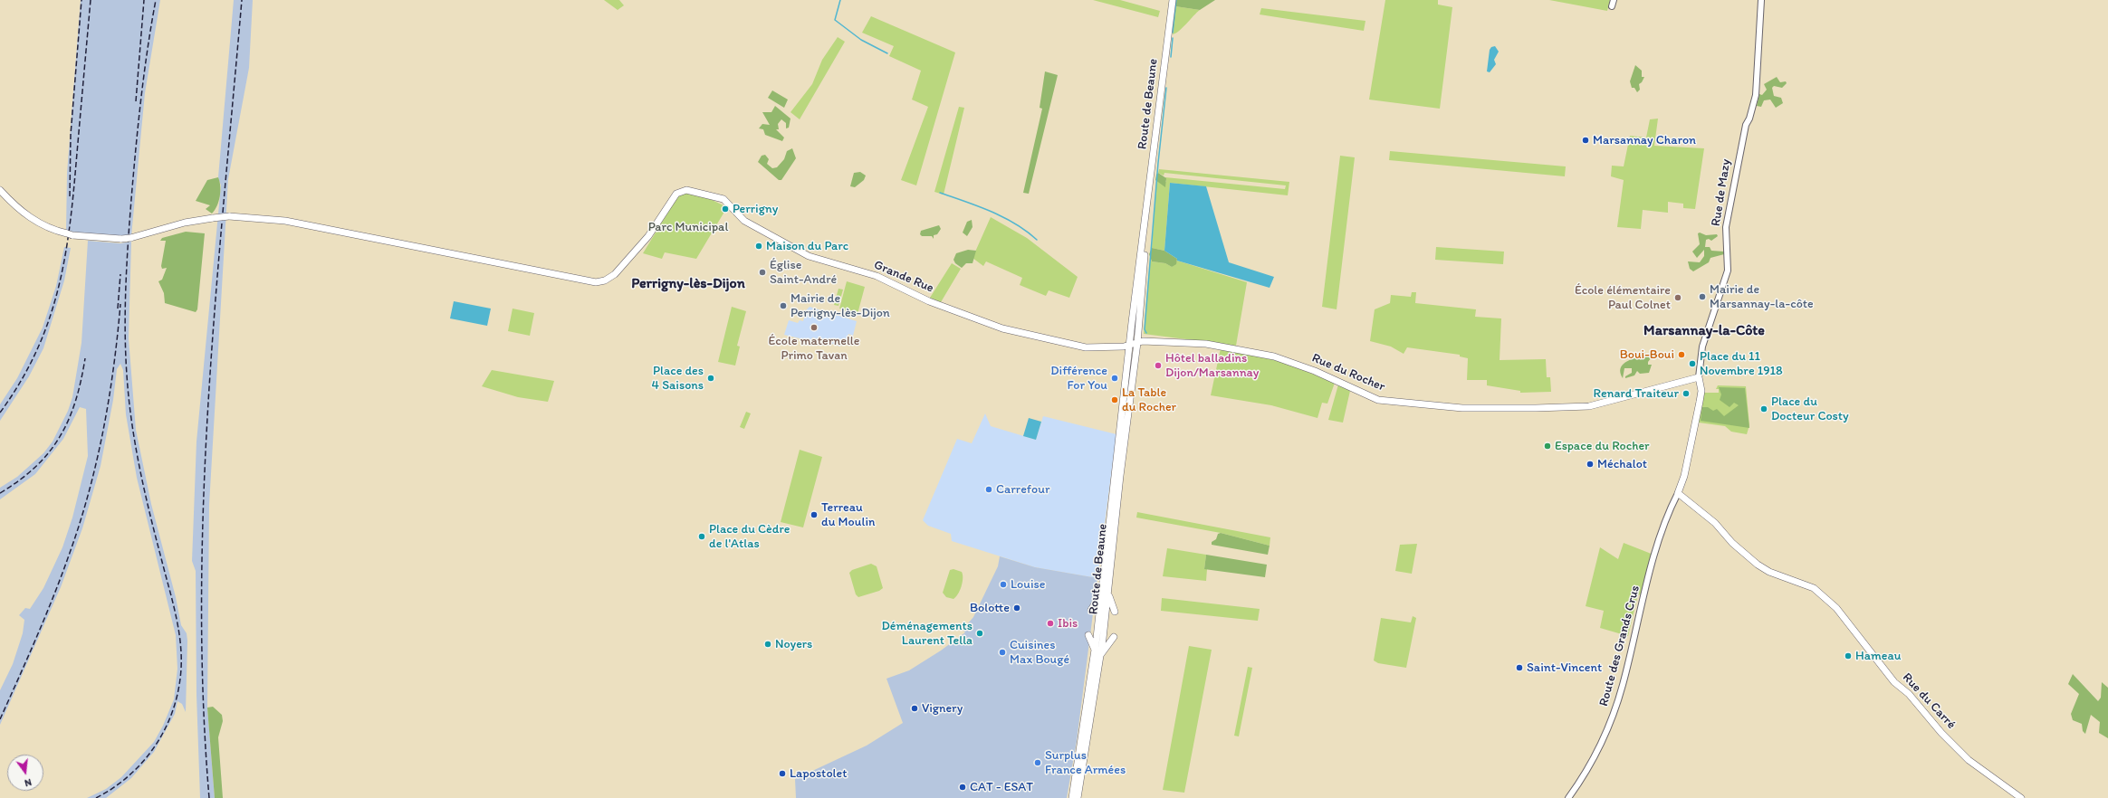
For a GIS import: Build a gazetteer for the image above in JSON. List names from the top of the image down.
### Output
{
  "streets": {
    "main road": [
      "Route de Beaune",
      "Rue de Mazy",
      "Grande Rue",
      "Rue du Rocher",
      "Rue du Carré"
    ],
    "street": ["Route des Grands Crus"]
  },
  "crossings": [
    ["Route de Beaune", "Grande Rue"],
    ["Route de Beaune", "Rue du Rocher"],
    ["Rue de Mazy", "Rue du Rocher"],
    ["Rue de Mazy", "Route des Grands Crus"],
    ["Rue de Mazy", "Rue du Carré"],
    ["Grande Rue", "Rue du Rocher"],
    ["Route des Grands Crus", "Rue du Carré"]
  ],
  "districts": ["Perrigny-lès-Dijon", "Marsannay-la-Côte"],
  "parks": ["Parc Municipal"],
  "places": [
    "Marsannay Charon",
    "Perrigny",
    "Maison du Parc",
    "Église Saint-André",
    "Mairie de Marsannay-la-côte",
    "École élémentaire Paul Colnet",
    "Mairie de Perrigny-lès-Dijon",
    "École maternelle Primo Tavan",
    "Boui-Boui",
    "Place du 11 Novembre 1918",
    "Hôtel balladins Dijon/Marsannay",
    "Place des 4 Saisons",
    "Différence For You",
    "Renard Traiteur",
    "La Table du Rocher",
    "Place du Docteur Costy",
    "Espace du Rocher",
    "Méchalot",
    "Carrefour",
    "Terreau du Moulin",
    "Place du Cèdre de l'Atlas",
    "Louise",
    "Bolotte",
    "Ibis",
    "Déménagements Laurent Tella",
    "Noyers",
    "Cuisines Max Bougé",
    "Hameau",
    "Saint-Vincent",
    "Vignery",
    "Surplus France Armées",
    "Lapostolet",
    "CAT - ESAT"
  ],
  "north": "bottom"
}
